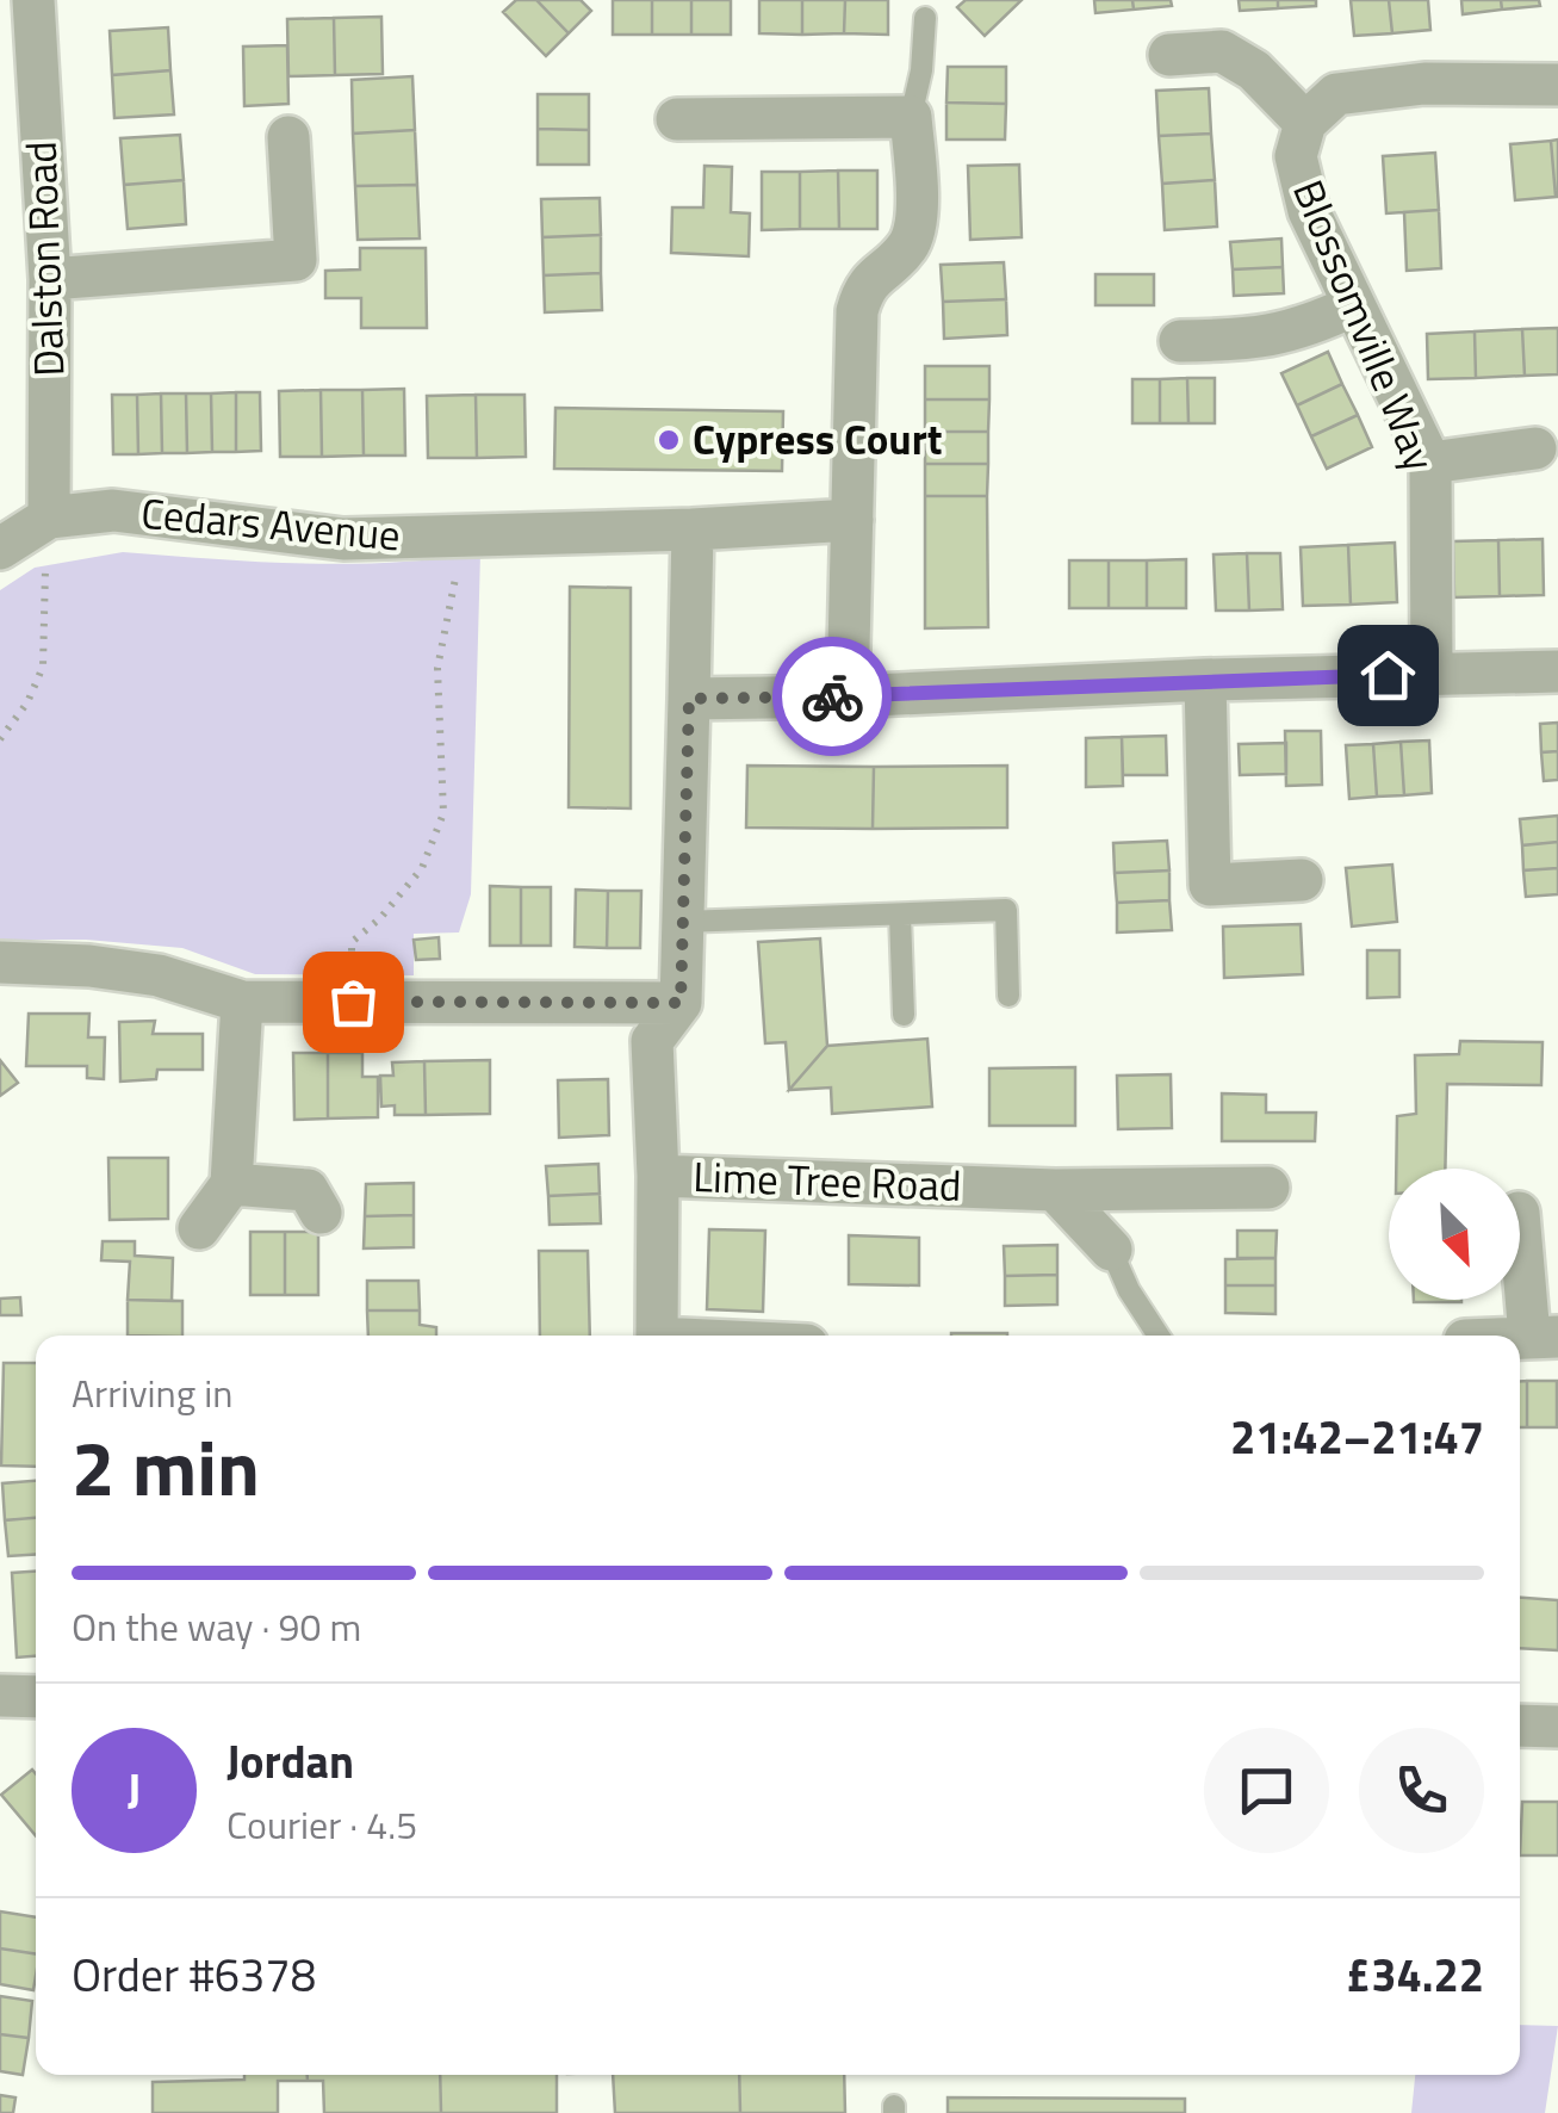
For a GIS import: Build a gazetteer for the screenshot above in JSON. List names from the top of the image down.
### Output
{
  "streets": {
    "street": [
      "Dalston Road",
      "Blossomville Way",
      "Cedars Avenue",
      "Lime Tree Road"
    ]
  },
  "crossings": [
    ["Dalston Road", "Cedars Avenue"],
    ["Cedars Avenue", "Lime Tree Road"]
  ],
  "places": ["Cypress Court"],
  "north": "bottom right",
  "page": {
    "heading": ["2 min", "Arriving in", "21:42–21:47"],
    "panel": [
      "Jordan",
      "Courier · 4.5",
      "Order #6378",
      "£34.22"
    ],
    "bar": "On the way · 90 m",
    "round": "J"
  }
}
